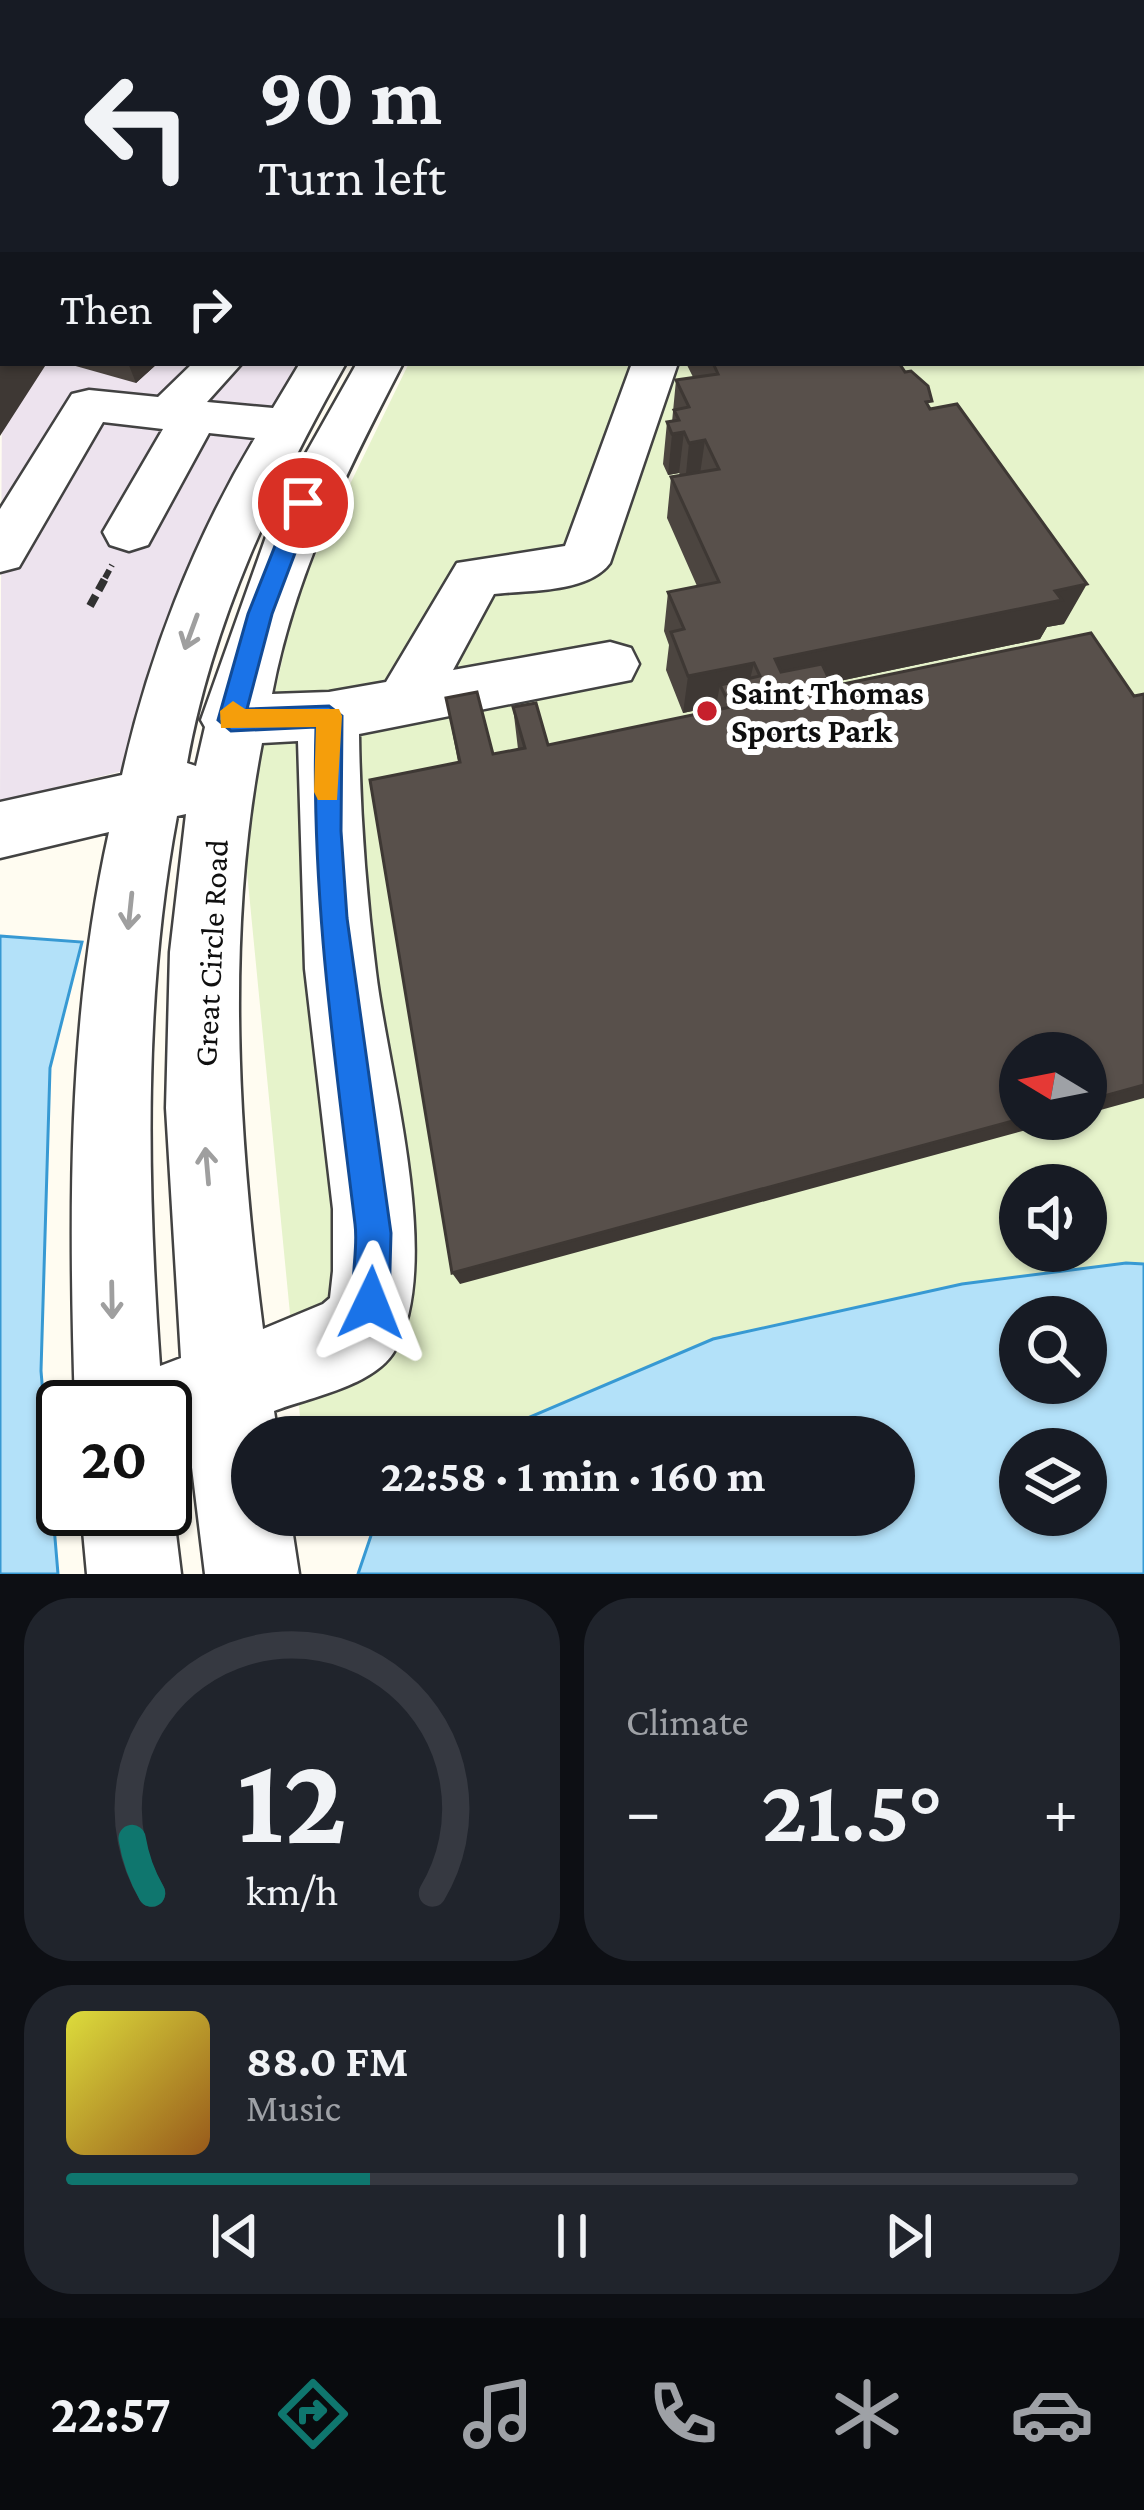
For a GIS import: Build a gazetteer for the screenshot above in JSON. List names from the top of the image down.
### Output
{
  "streets": {
    "street": ["Great Circle Road"]
  },
  "places": ["Saint Thomas Sports Park"],
  "north": "left",
  "page": {
    "turn": ["90 m", "Turn left"],
    "then": "Then",
    "limit": "20",
    "trip": "22:58 · 1 min · 160 m",
    "tile": "Climate",
    "heat": ["−", "21.5°", "+"],
    "song": ["88.0 FM", "Music"],
    "tabs": "22:57",
    "gauge": ["12", "km/h"]
  }
}
